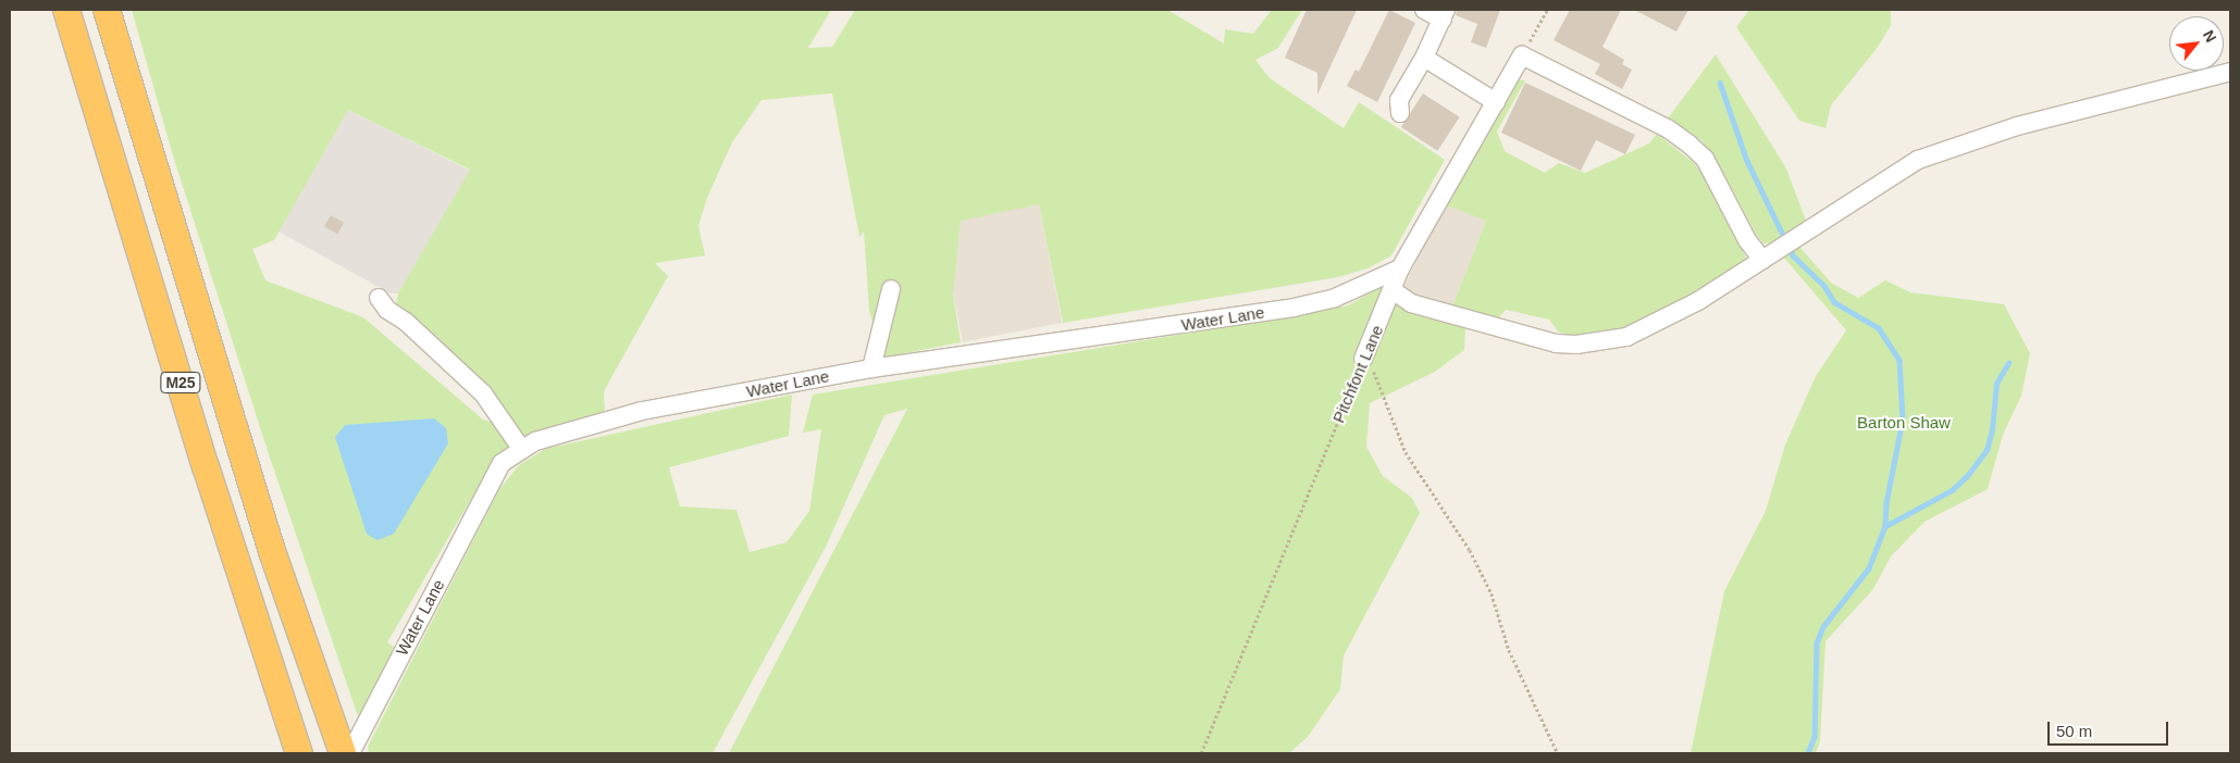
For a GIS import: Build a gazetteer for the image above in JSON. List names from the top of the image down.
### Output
{
  "streets": {
    "highway": ["M25"],
    "lane": ["Water Lane", "Pitchfont Lane"]
  },
  "crossings": [
    ["Water Lane", "Pitchfont Lane"]
  ],
  "parks": ["Barton Shaw"],
  "scale_bar": "50 m",
  "north": "top right"
}
